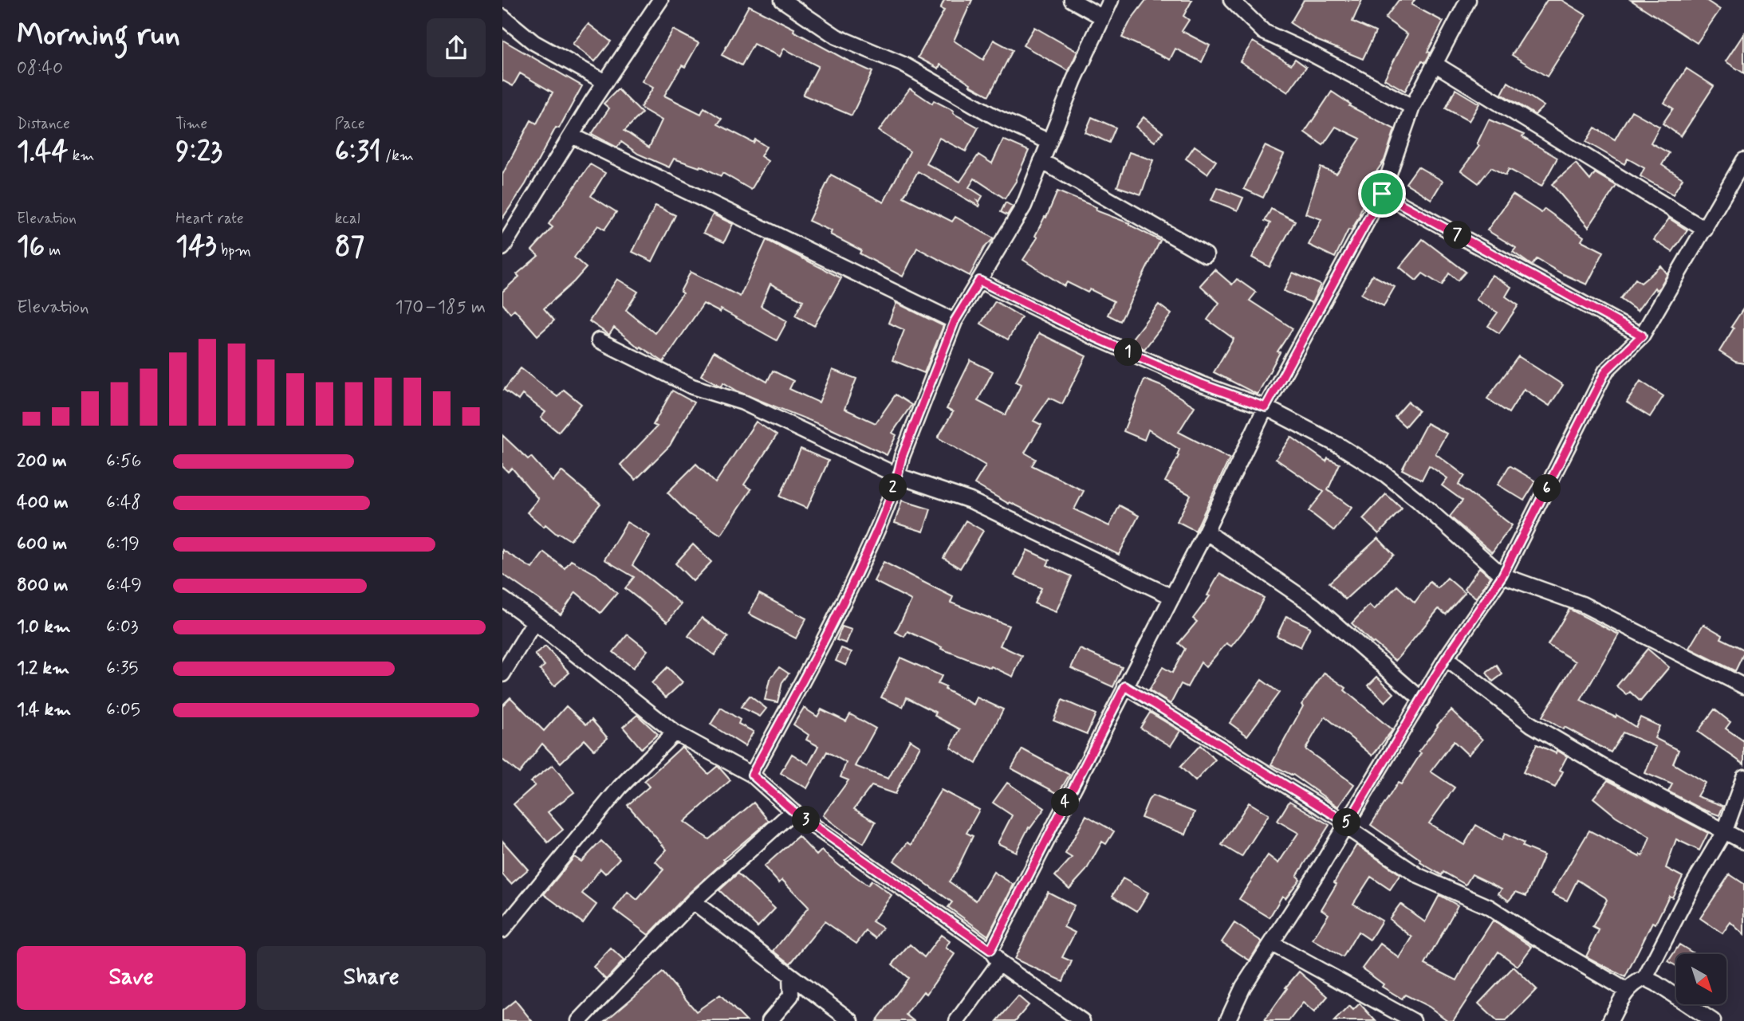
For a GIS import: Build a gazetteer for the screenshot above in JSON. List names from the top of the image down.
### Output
{
  "north": "bottom right",
  "page": {
    "heading": ["Morning run", "08:40"],
    "stats": [
      ["Distance", "1.44 km"],
      ["Time", "9:23"],
      ["Pace", "6:31 /km"],
      ["Elevation", "16 m"],
      ["Heart rate", "143 bpm"],
      ["kcal", "87"]
    ],
    "pins": [
      "7",
      "1",
      "2",
      "6",
      "4",
      "3",
      "5"
    ],
    "chart": ["Elevation", "170–185 m"],
    "list": [
      {
        "name": "200 m",
        "note": "6:56"
      },
      {
        "name": "400 m",
        "note": "6:48"
      },
      {
        "name": "600 m",
        "note": "6:19"
      },
      {
        "name": "800 m",
        "note": "6:49"
      },
      {
        "name": "1.0 km",
        "note": "6:03"
      },
      {
        "name": "1.2 km",
        "note": "6:35"
      },
      {
        "name": "1.4 km",
        "note": "6:05"
      }
    ],
    "buttons": ["Save", "Share"]
  }
}
